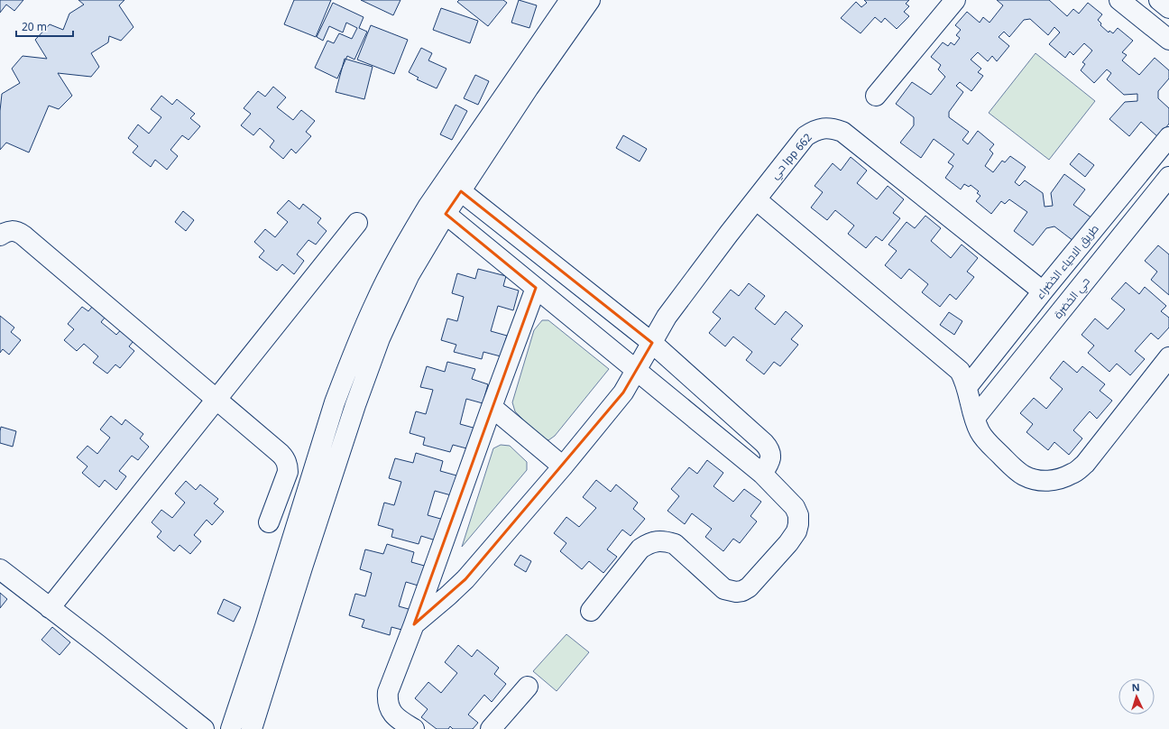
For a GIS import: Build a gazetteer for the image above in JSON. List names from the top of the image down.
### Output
{
  "streets": {
    "street": ["حي lpp 662", "طريق الاحياء الخضراء", "حي الخضرة"]
  },
  "crossings": [
    ["حي lpp 662", "طريق الاحياء الخضراء"]
  ],
  "scale_bar": "20 m",
  "north": "top"
}
